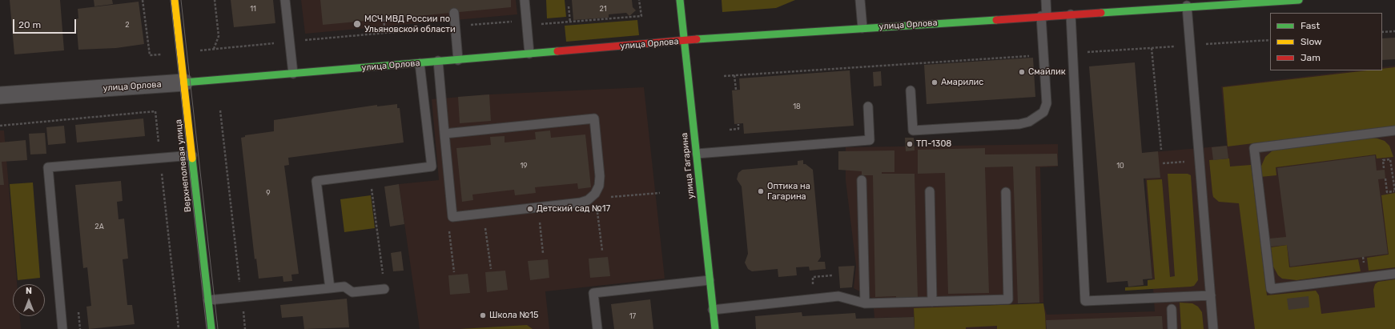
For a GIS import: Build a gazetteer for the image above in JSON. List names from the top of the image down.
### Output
{
  "streets": {
    "street": ["улица Орлова", "Верхнеполевая улица", "улица Гагарина"]
  },
  "crossings": [
    ["улица Орлова", "Верхнеполевая улица"],
    ["улица Орлова", "улица Гагарина"]
  ],
  "places": [
    "МСЧ МВД России по Ульяновской области",
    "Смайлик",
    "Амарилис",
    "ТП-1308",
    "Оптика на Гагарина",
    "Детский сад №17",
    "Школа №15"
  ],
  "house_numbers": [
    "11",
    "21",
    "2",
    "18",
    "19",
    "10",
    "9",
    "2А",
    "17"
  ],
  "legend": ["Fast", "Slow", "Jam"],
  "scale_bar": "20 m",
  "north": "top"
}
